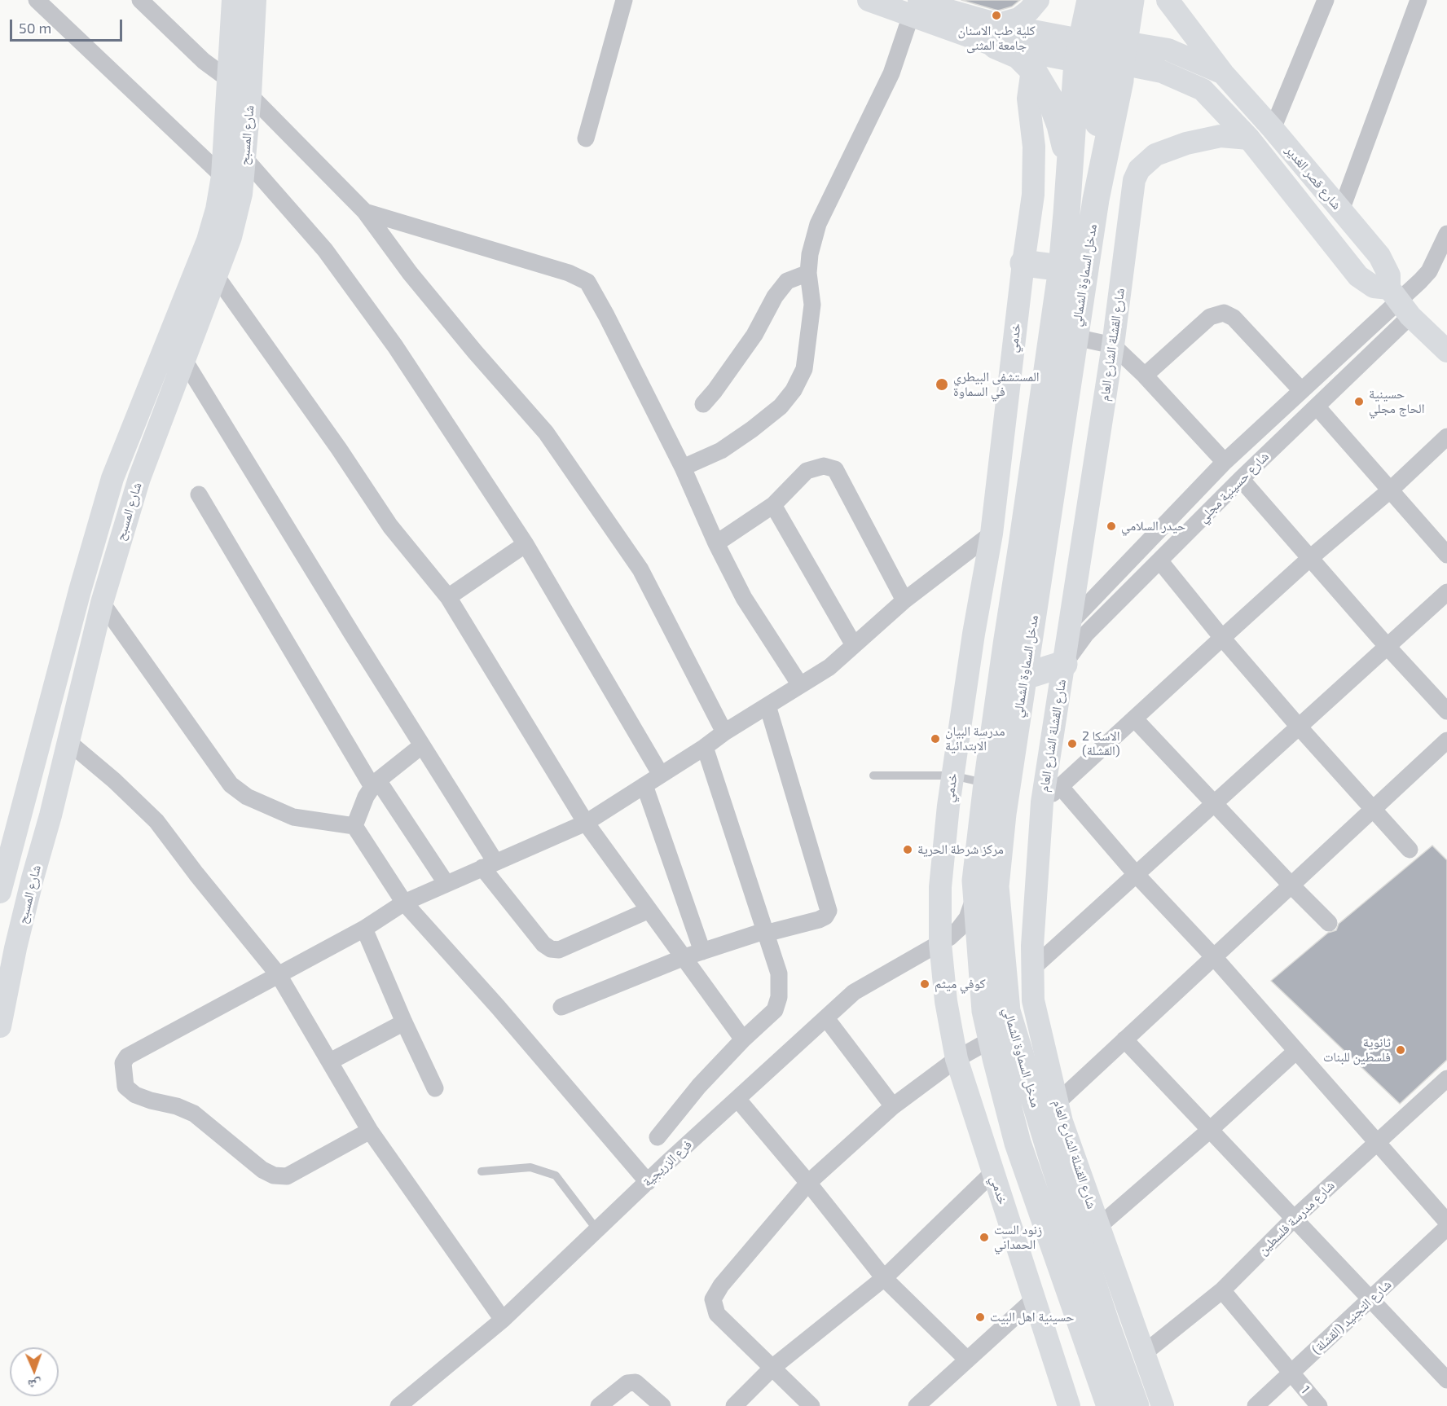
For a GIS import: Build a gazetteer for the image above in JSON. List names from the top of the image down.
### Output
{
  "streets": {
    "highway": ["مدخل السماوة الشمالي"],
    "main road": [
      "شارع المسبح",
      "شارع قصر الغدير",
      "خدمي",
      "شارع القشلة الشارع العام"
    ],
    "street": [
      "شارع حسينية مجلي",
      "فرع الزريجية",
      "شارع مدرسة فلسطين",
      "شارع التجنيد (القشلة)",
      "1"
    ]
  },
  "crossings": [
    ["شارع قصر الغدير", "شارع حسينية مجلي"],
    ["مدخل السماوة الشمالي", "فرع الزريجية"],
    ["خدمي", "فرع الزريجية"],
    ["شارع القشلة الشارع العام", "شارع حسينية مجلي"],
    ["شارع القشلة الشارع العام", "شارع مدرسة فلسطين"],
    ["شارع مدرسة فلسطين", "1"],
    ["شارع التجنيد (القشلة)", "1"]
  ],
  "places": [
    "كلية طب الاسنان جامعة المثنى",
    "المستشفى البيطري في السماوة",
    "حسينية الحاج مجلي",
    "حيدر السلامي",
    "مدرسة البيان الابتدائية",
    "الاسكا 2 (القشلة)",
    "مركز شرطة الحرية",
    "كوفي ميثم",
    "ثانوية فلسطين للبنات",
    "زنود الست الحمداني",
    "حسينية اهل البيت"
  ],
  "scale_bar": "50 m",
  "north": "bottom"
}
